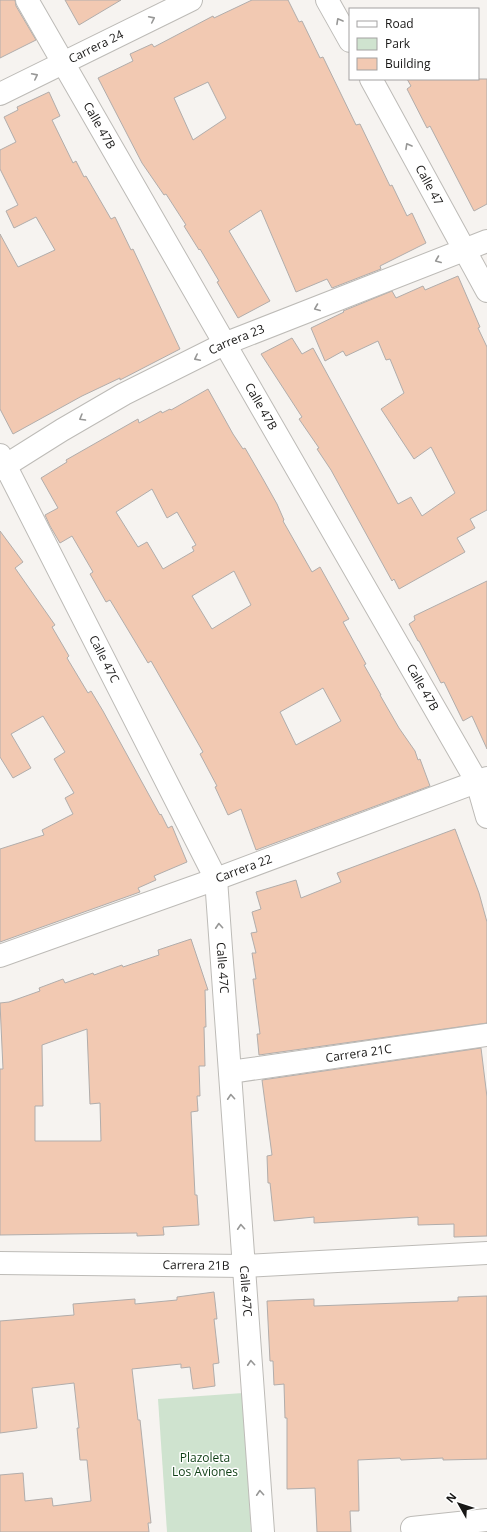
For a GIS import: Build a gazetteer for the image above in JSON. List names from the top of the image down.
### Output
{
  "streets": {
    "street": [
      "Carrera 24",
      "Calle 47B",
      "Calle 47",
      "Carrera 23",
      "Calle 47C",
      "Carrera 22",
      "Carrera 21C",
      "Carrera 21B"
    ]
  },
  "crossings": [
    ["Carrera 24", "Calle 47B"],
    ["Calle 47B", "Carrera 23"],
    ["Calle 47B", "Carrera 22"],
    ["Calle 47", "Carrera 23"],
    ["Carrera 23", "Calle 47C"],
    ["Calle 47C", "Carrera 22"],
    ["Calle 47C", "Carrera 21C"],
    ["Calle 47C", "Carrera 21B"]
  ],
  "one_way": [
    "Carrera 24",
    "Calle 47",
    "Carrera 23",
    "Calle 47C"
  ],
  "parks": ["Plazoleta Los Aviones"],
  "legend": ["Road", "Park", "Building"],
  "north": "top left"
}
